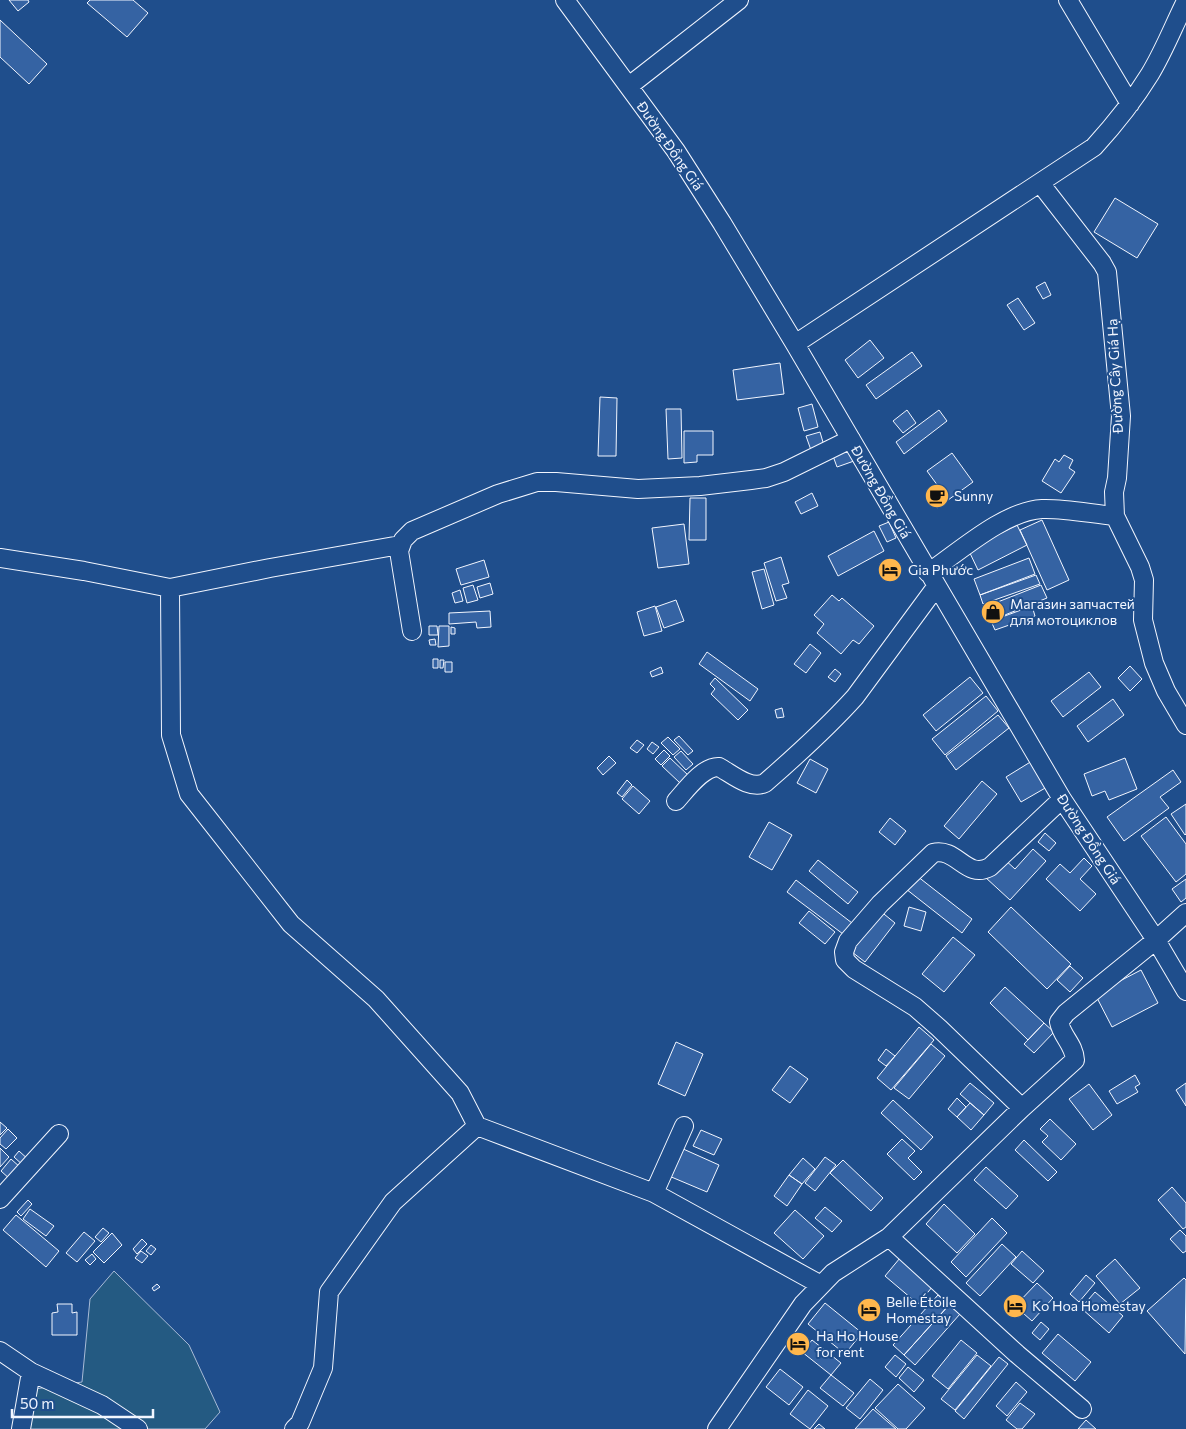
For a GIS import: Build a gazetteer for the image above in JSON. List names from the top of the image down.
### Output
{
  "streets": {
    "street": ["Đường Đồng Giá", "Đường Cây Giá Hạ"]
  },
  "places": {
    "cafe": ["Sunny"],
    "hotel": [
      "Gia Phước",
      "Ko Hoa Homestay",
      "Belle Étoile Homestay",
      "Ha Ho House for rent"
    ],
    "shop": ["Магазин запчастей для мотоциклов"]
  },
  "scale_bar": "50 m"
}
